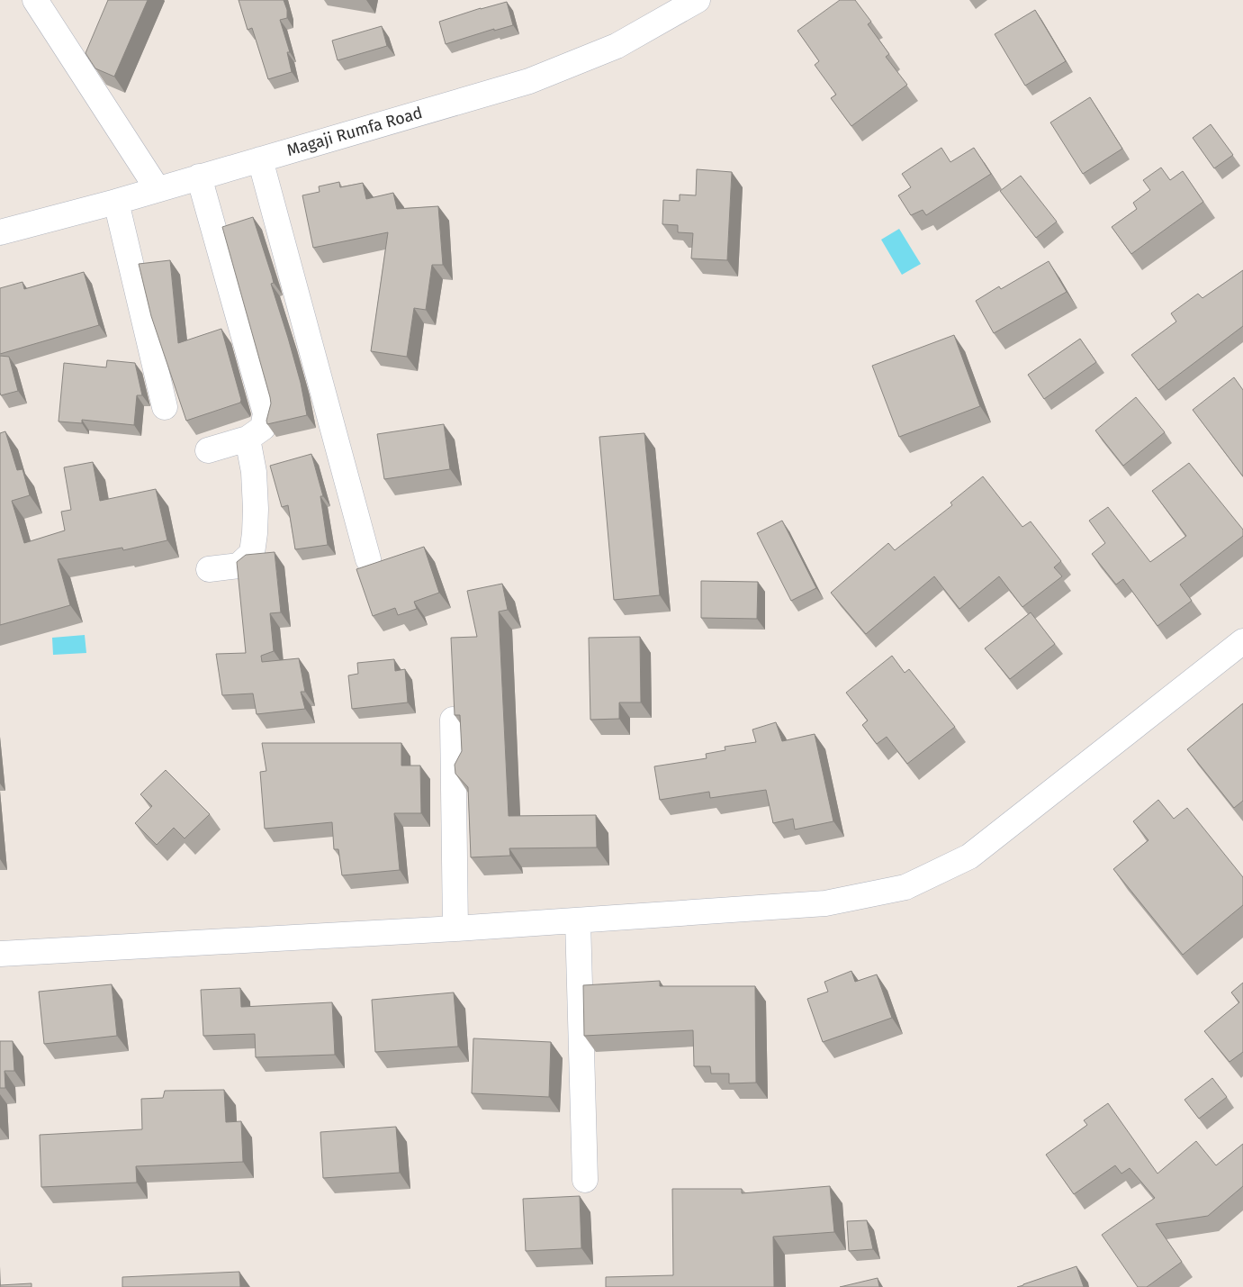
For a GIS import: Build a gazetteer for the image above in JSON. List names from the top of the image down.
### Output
{
  "streets": {
    "street": ["Magaji Rumfa Road"]
  }
}
